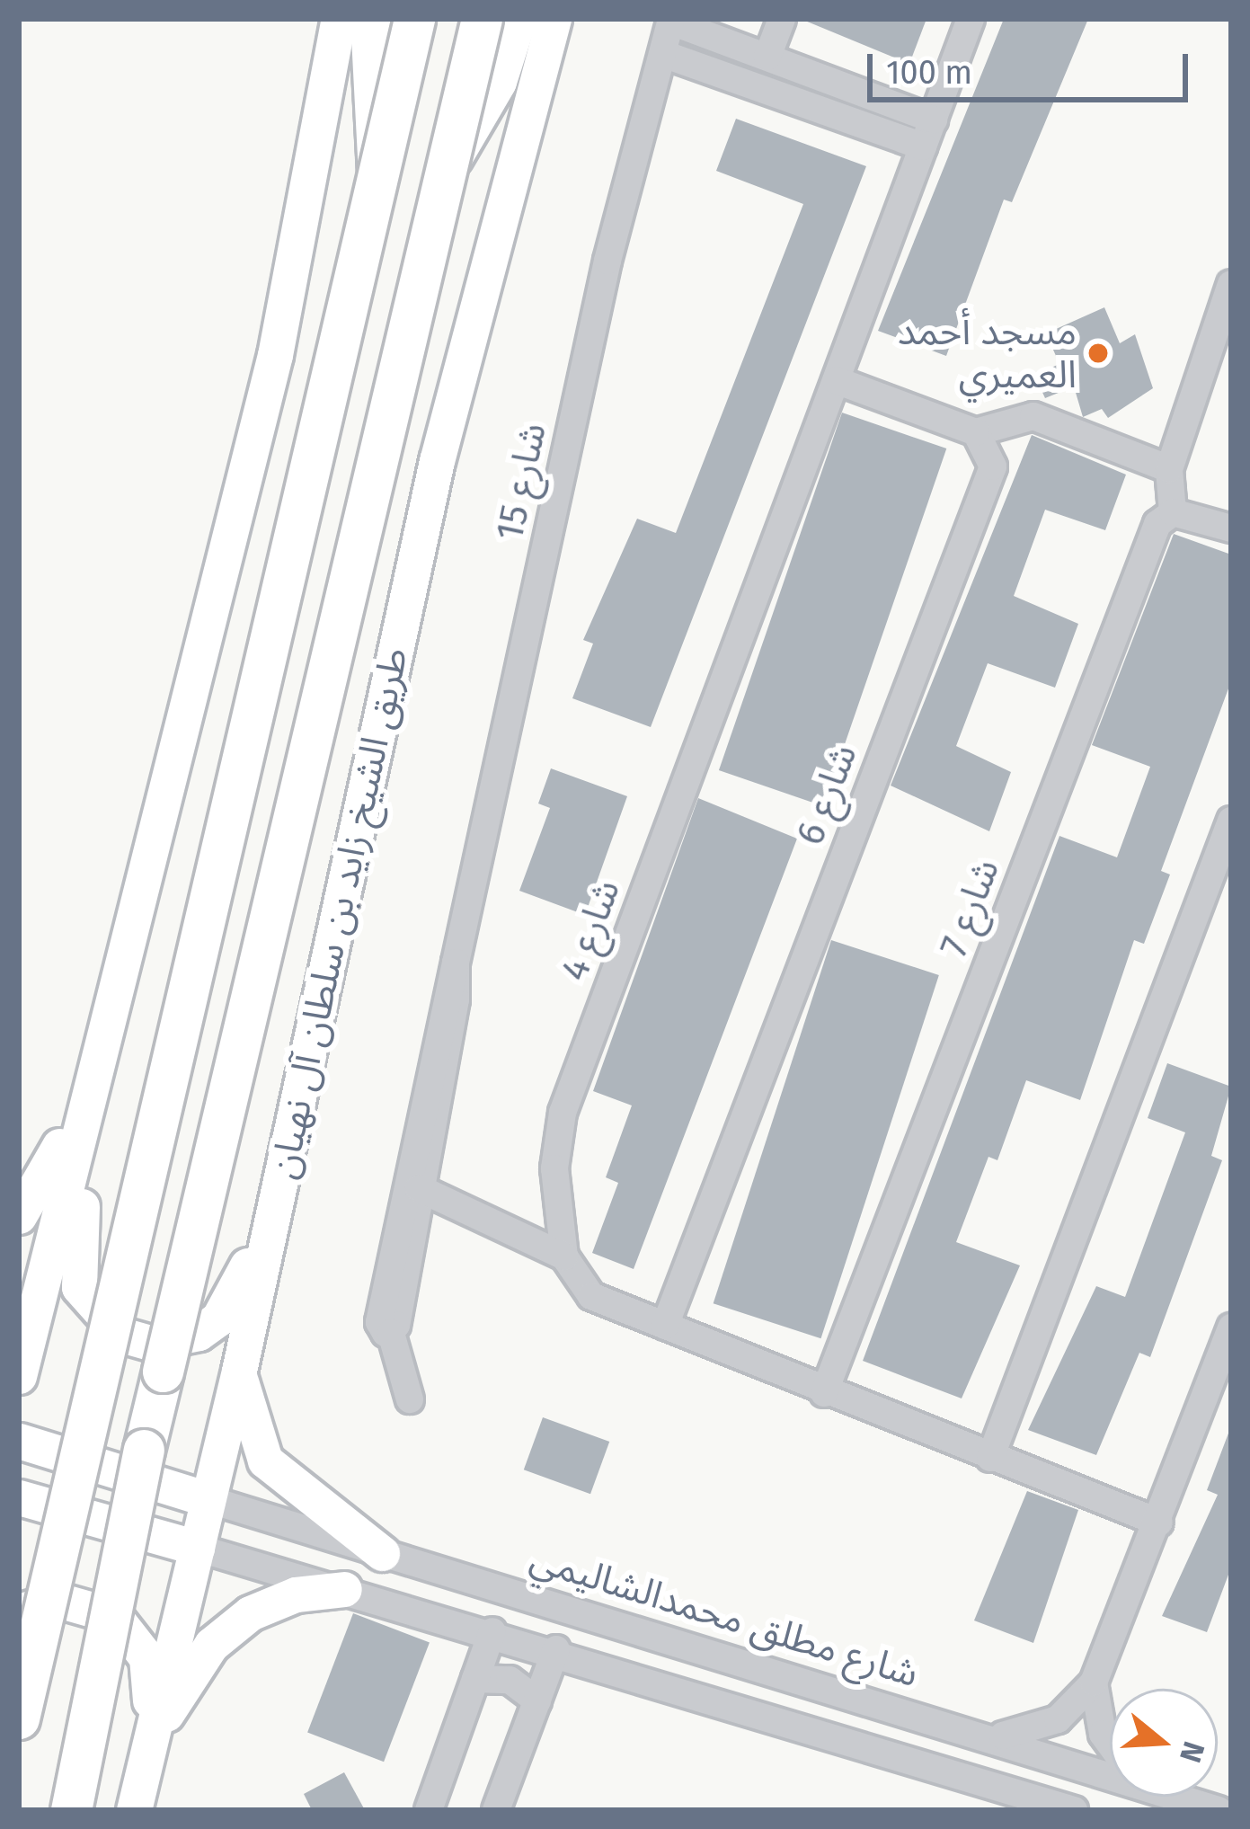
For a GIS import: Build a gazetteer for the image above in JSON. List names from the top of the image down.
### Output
{
  "streets": {
    "highway": ["طريق الشيخ زايد بن سلطان آل نهيان"],
    "street": [
      "شارع 15",
      "شارع 6",
      "شارع 7",
      "شارع 4",
      "شارع مطلق محمدالشاليمي"
    ]
  },
  "crossings": [
    ["طريق الشيخ زايد بن سلطان آل نهيان", "شارع مطلق محمدالشاليمي"]
  ],
  "places": ["مسجد أحمد العميري"],
  "scale_bar": "100 m",
  "north": "right"
}
